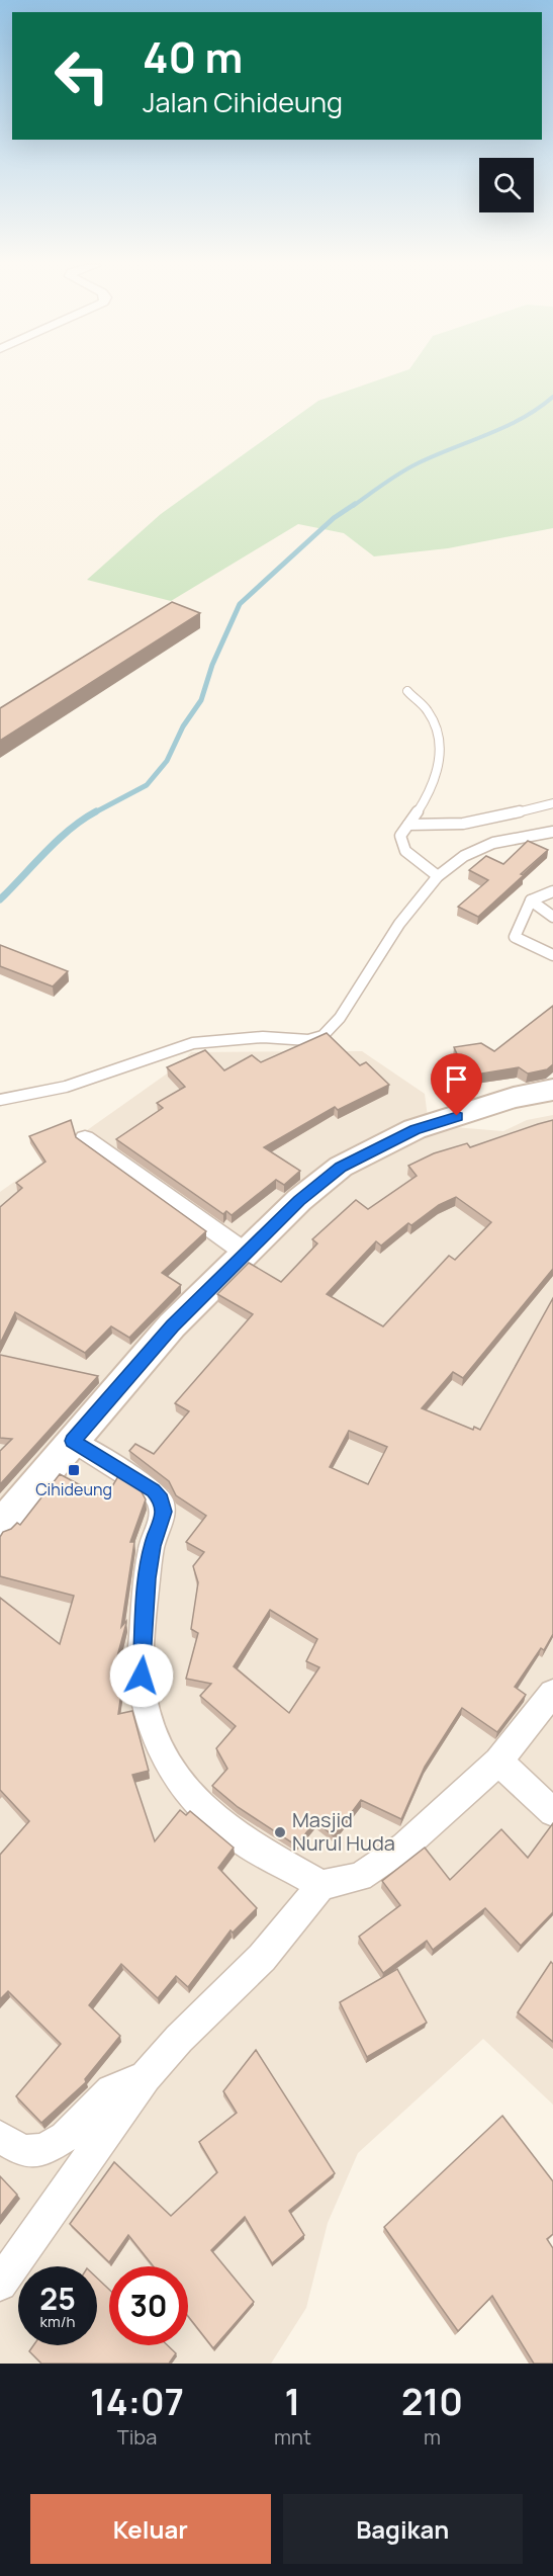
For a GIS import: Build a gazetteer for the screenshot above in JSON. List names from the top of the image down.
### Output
{
  "places": {
    "transit": ["Cihideung"],
    "other": ["Masjid Nurul Huda"]
  },
  "page": {
    "turn": ["40 m", "Jalan Cihideung"],
    "speed": "25 km/h",
    "limit": "30",
    "eta": [
      "14:07",
      "Tiba",
      "1",
      "mnt",
      "210",
      "m"
    ],
    "buttons": ["Keluar", "Bagikan"]
  }
}
